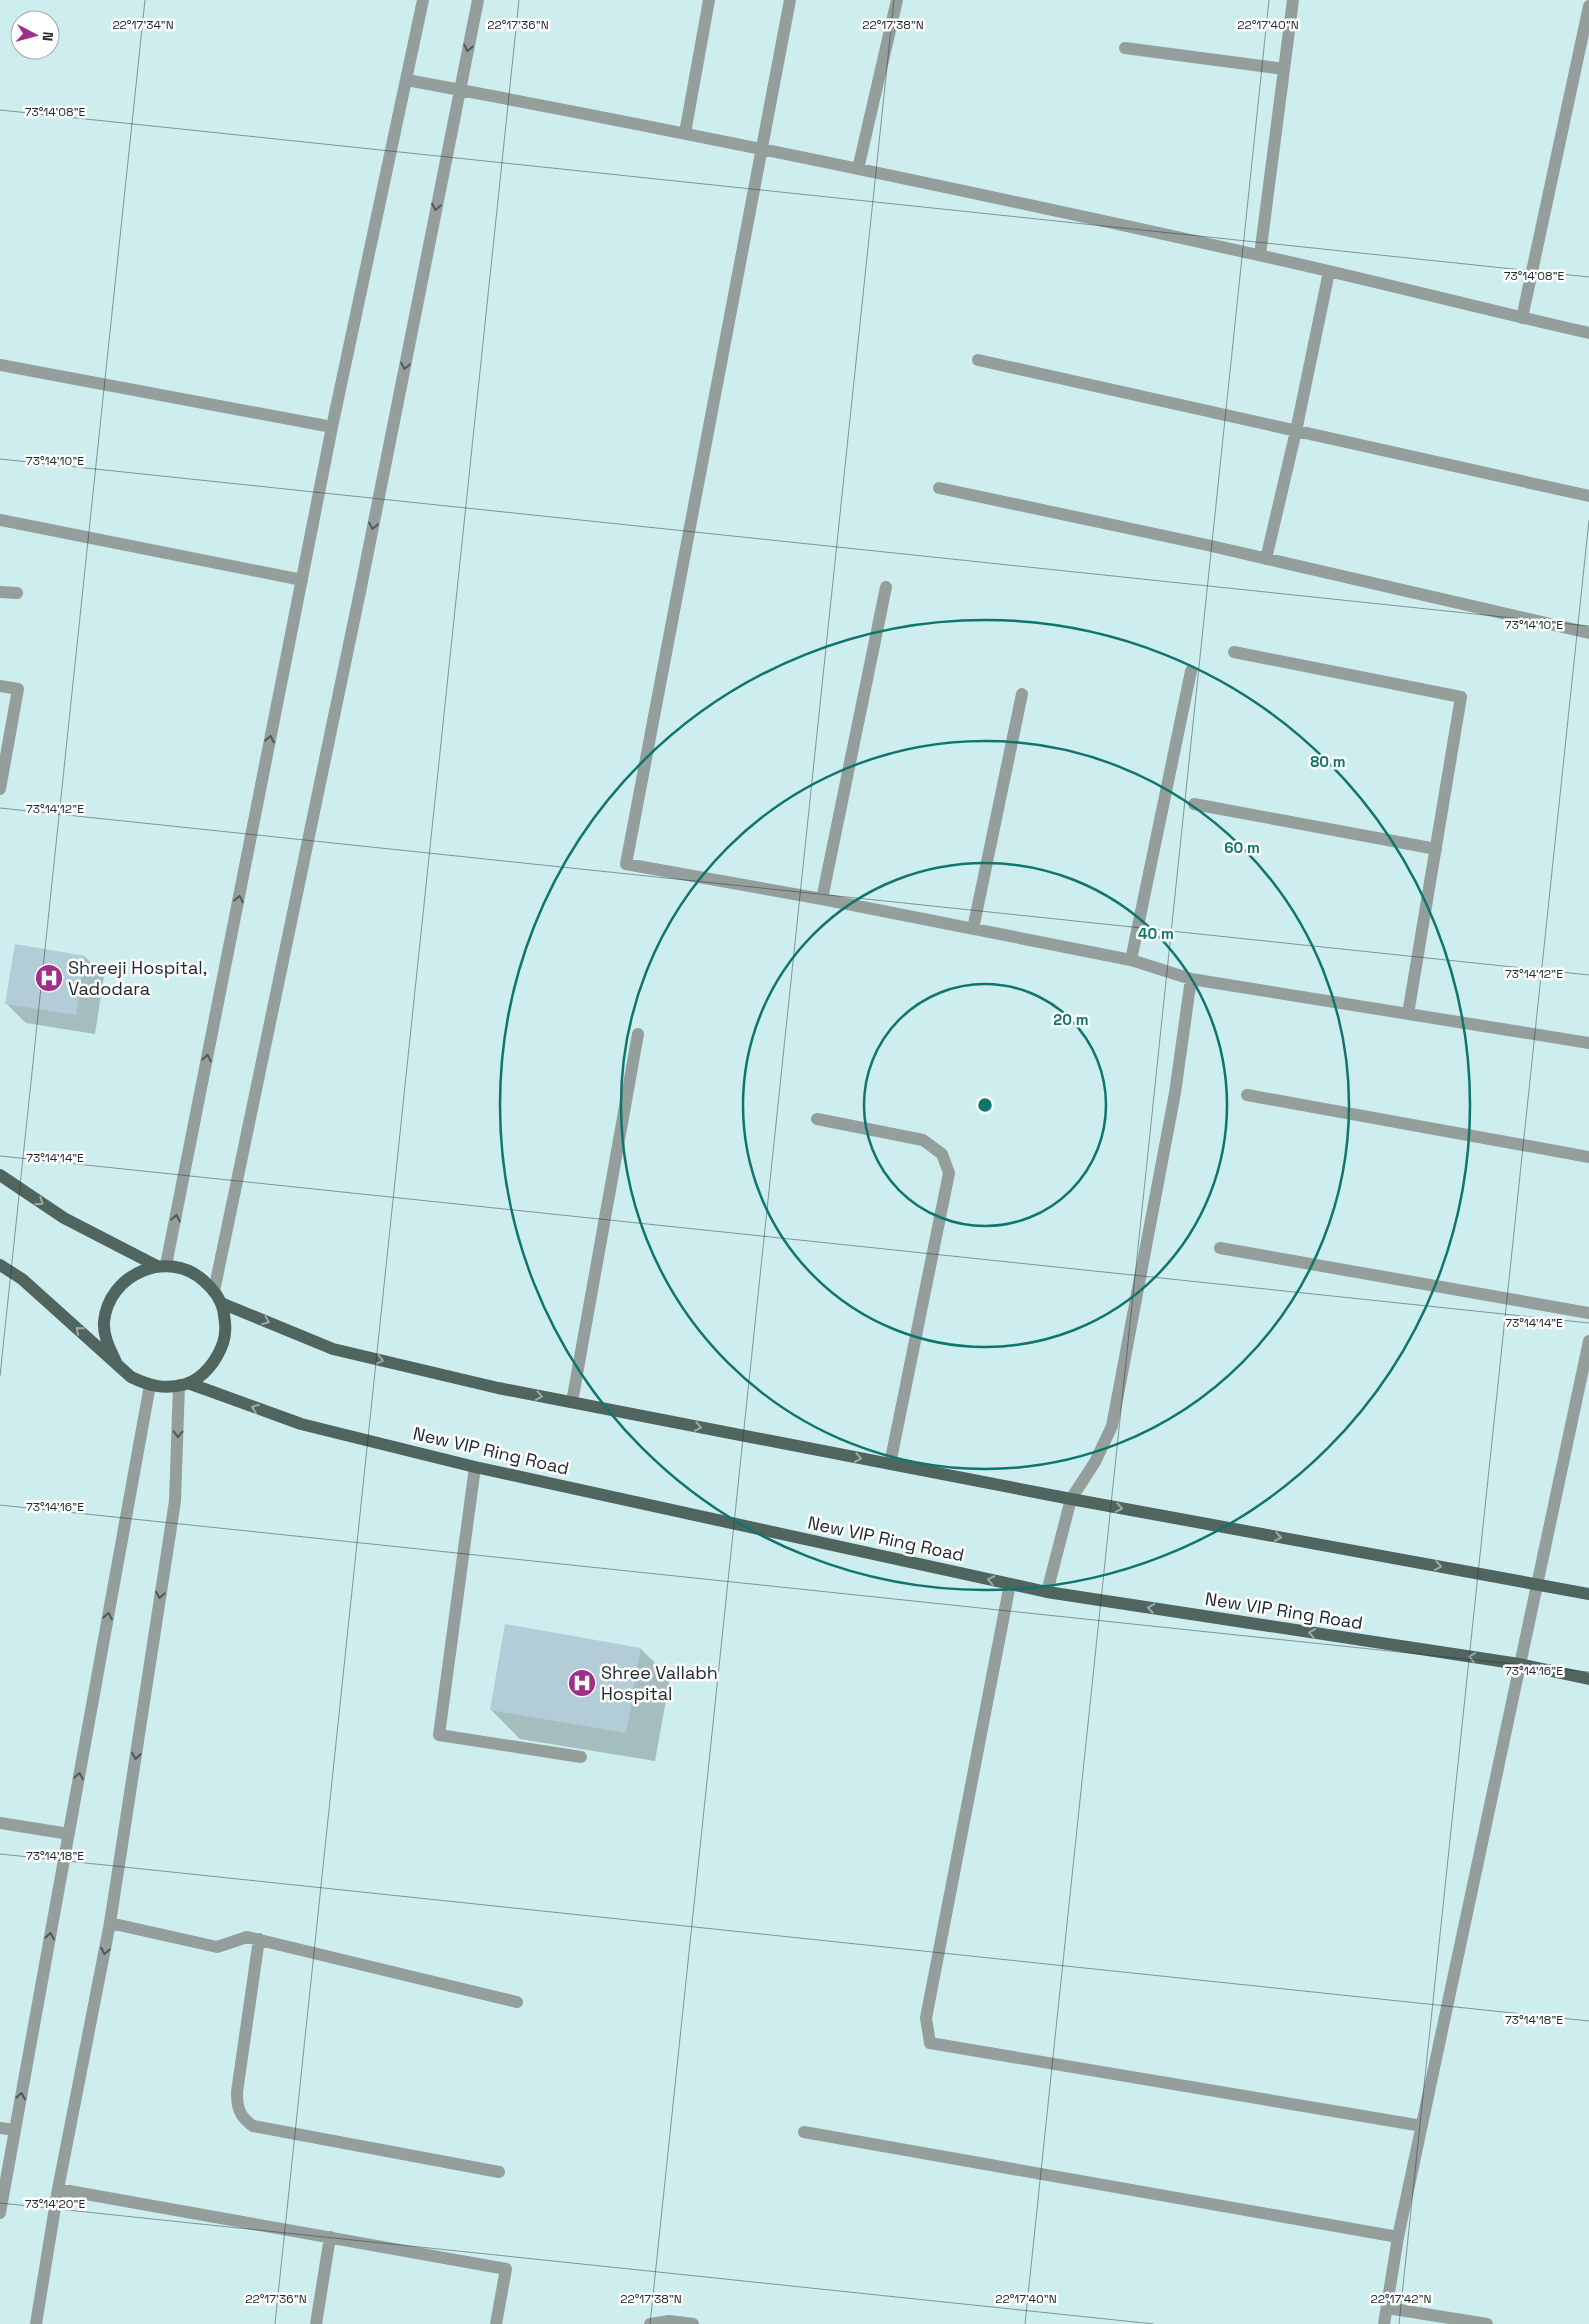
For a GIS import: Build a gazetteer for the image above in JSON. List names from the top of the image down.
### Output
{
  "streets": {
    "main road": ["New VIP Ring Road"]
  },
  "places": {
    "hospital": ["Shreeji Hospital, Vadodara", "Shree Vallabh Hospital"]
  },
  "north": "right",
  "coordinates": [
    "22°17'34\"N",
    "22°17'36\"N",
    "22°17'38\"N",
    "22°17'40\"N",
    "73°14'08\"E",
    "73°14'10\"E",
    "73°14'12\"E",
    "73°14'14\"E",
    "73°14'16\"E",
    "73°14'18\"E",
    "73°14'20\"E",
    "22°17'42\"N"
  ],
  "rings": [
    "80 m",
    "60 m",
    "40 m",
    "20 m"
  ]
}
